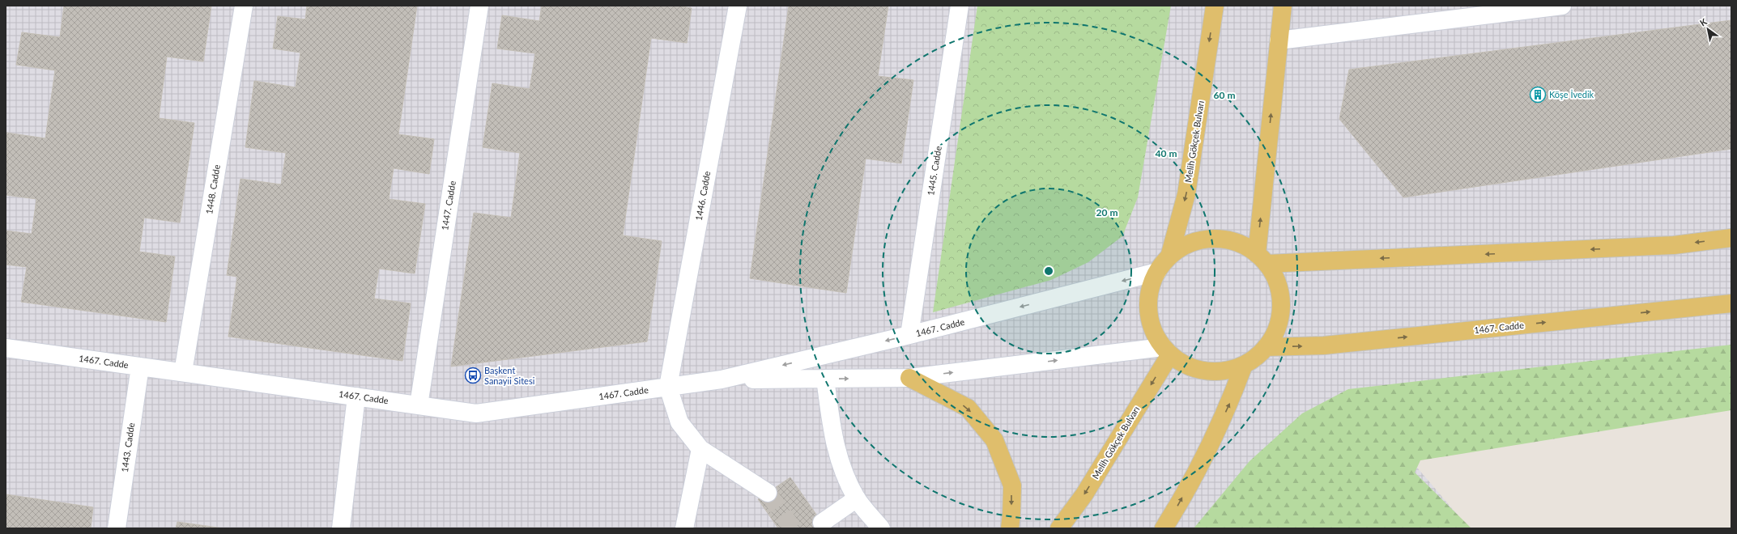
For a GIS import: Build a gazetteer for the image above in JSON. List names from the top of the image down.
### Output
{
  "streets": {
    "main road": ["Melih Gökçek Bulvarı", "1467. Cadde"],
    "street": [
      "1445. Cadde",
      "1448. Cadde",
      "1446. Cadde",
      "1447. Cadde",
      "1443. Cadde"
    ]
  },
  "crossings": [
    ["Melih Gökçek Bulvarı", "1467. Cadde"],
    ["1445. Cadde", "1467. Cadde"],
    ["1448. Cadde", "1467. Cadde"],
    ["1446. Cadde", "1467. Cadde"],
    ["1447. Cadde", "1467. Cadde"],
    ["1467. Cadde", "1443. Cadde"]
  ],
  "places": {
    "building": ["Köşe İvedik"],
    "bus stop": ["Başkent Sanayii Sitesi"]
  },
  "north": "top left",
  "rings": ["60 m", "40 m", "20 m"]
}
